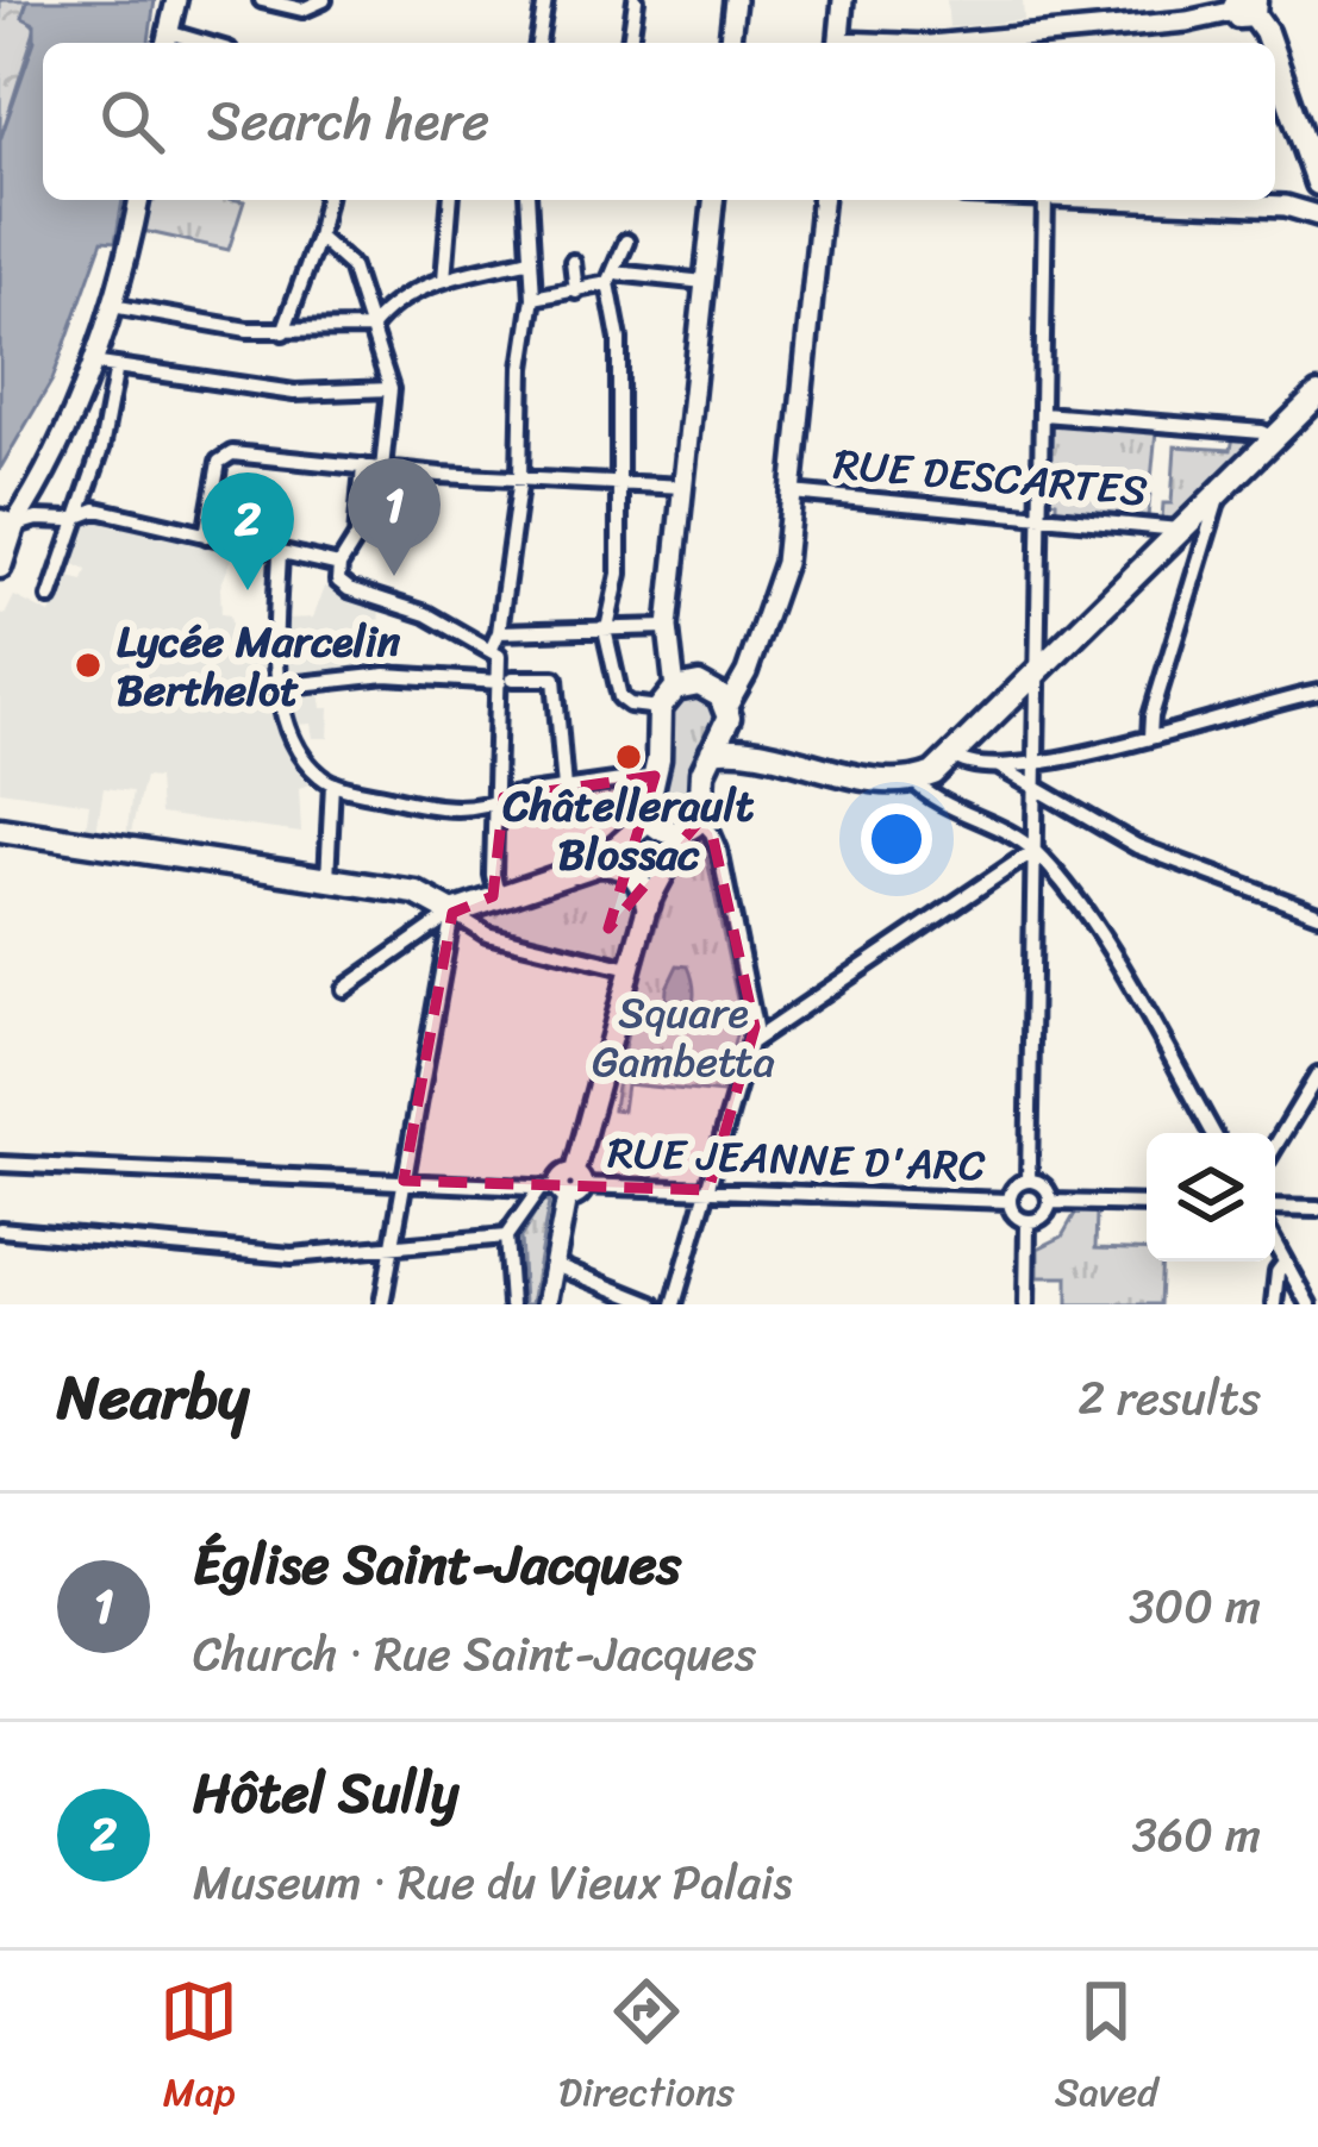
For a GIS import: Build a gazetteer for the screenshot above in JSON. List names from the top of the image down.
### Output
{
  "streets": {
    "street": ["RUE DESCARTES", "RUE JEANNE D'ARC"]
  },
  "parks": ["Square Gambetta"],
  "places": ["Lycée Marcelin Berthelot", "Châtellerault Blossac"],
  "page": {
    "search": "Search here",
    "pins": ["1", "2"],
    "heading": ["Nearby", "2 results"],
    "list": [
      {
        "mark": "1",
        "name": "Église Saint-Jacques",
        "note": "Church · Rue Saint-Jacques",
        "value": "300 m"
      },
      {
        "mark": "2",
        "name": "Hôtel Sully",
        "note": "Museum · Rue du Vieux Palais",
        "value": "360 m"
      }
    ],
    "nav": ["Map", "Directions", "Saved"]
  }
}
